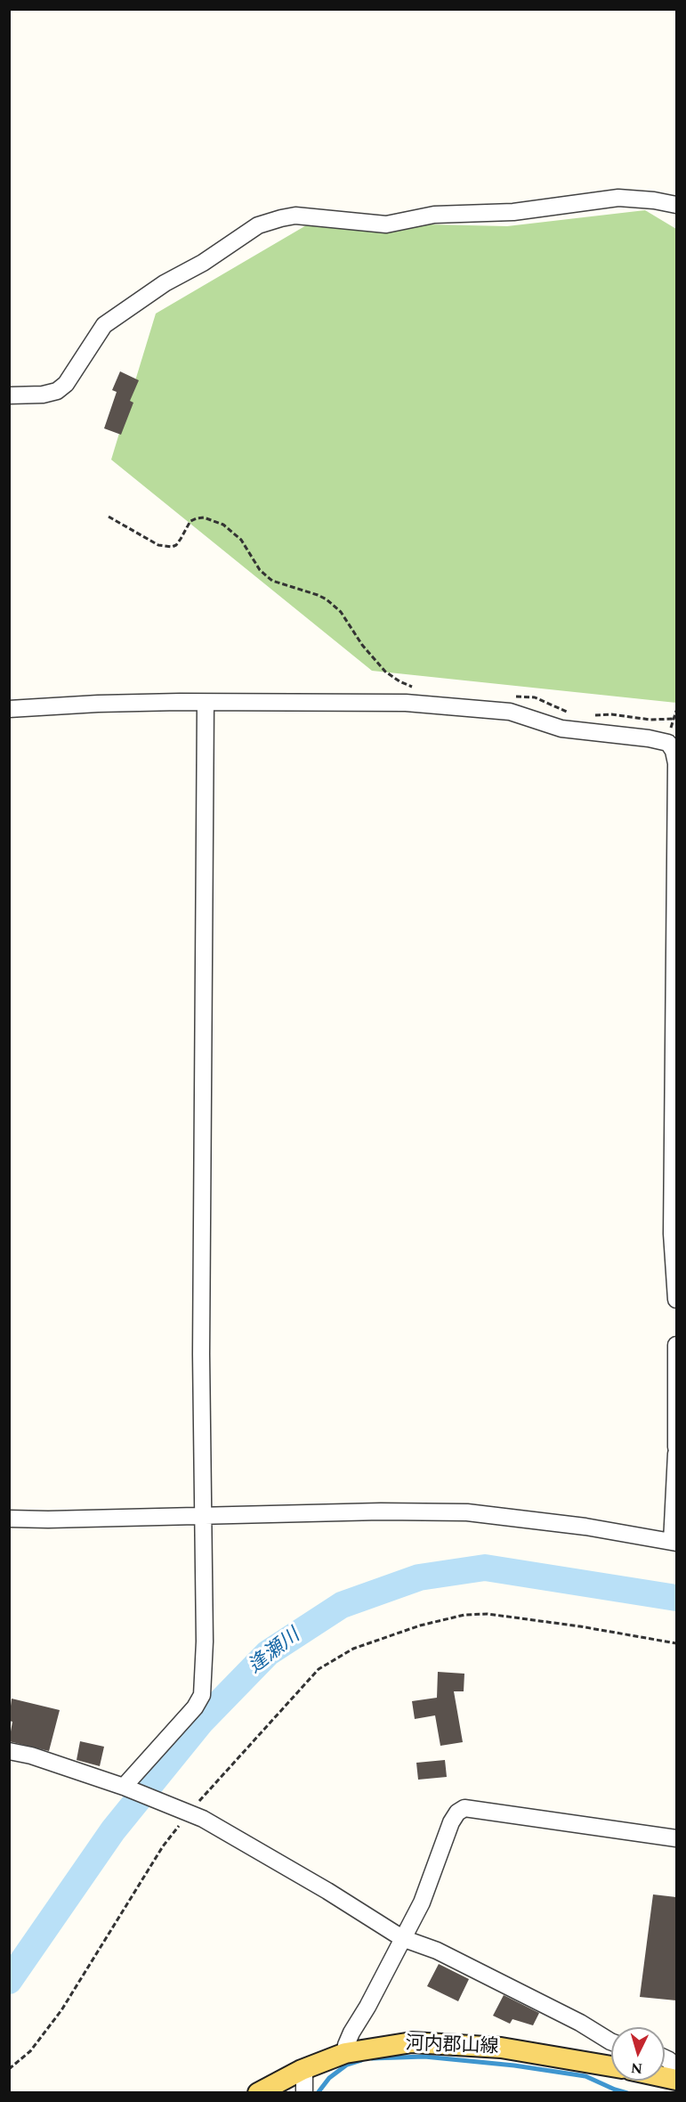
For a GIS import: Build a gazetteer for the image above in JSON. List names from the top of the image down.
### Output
{
  "streets": {
    "main road": ["河内郡山線"]
  },
  "water": ["逢瀬川"],
  "north": "bottom"
}
